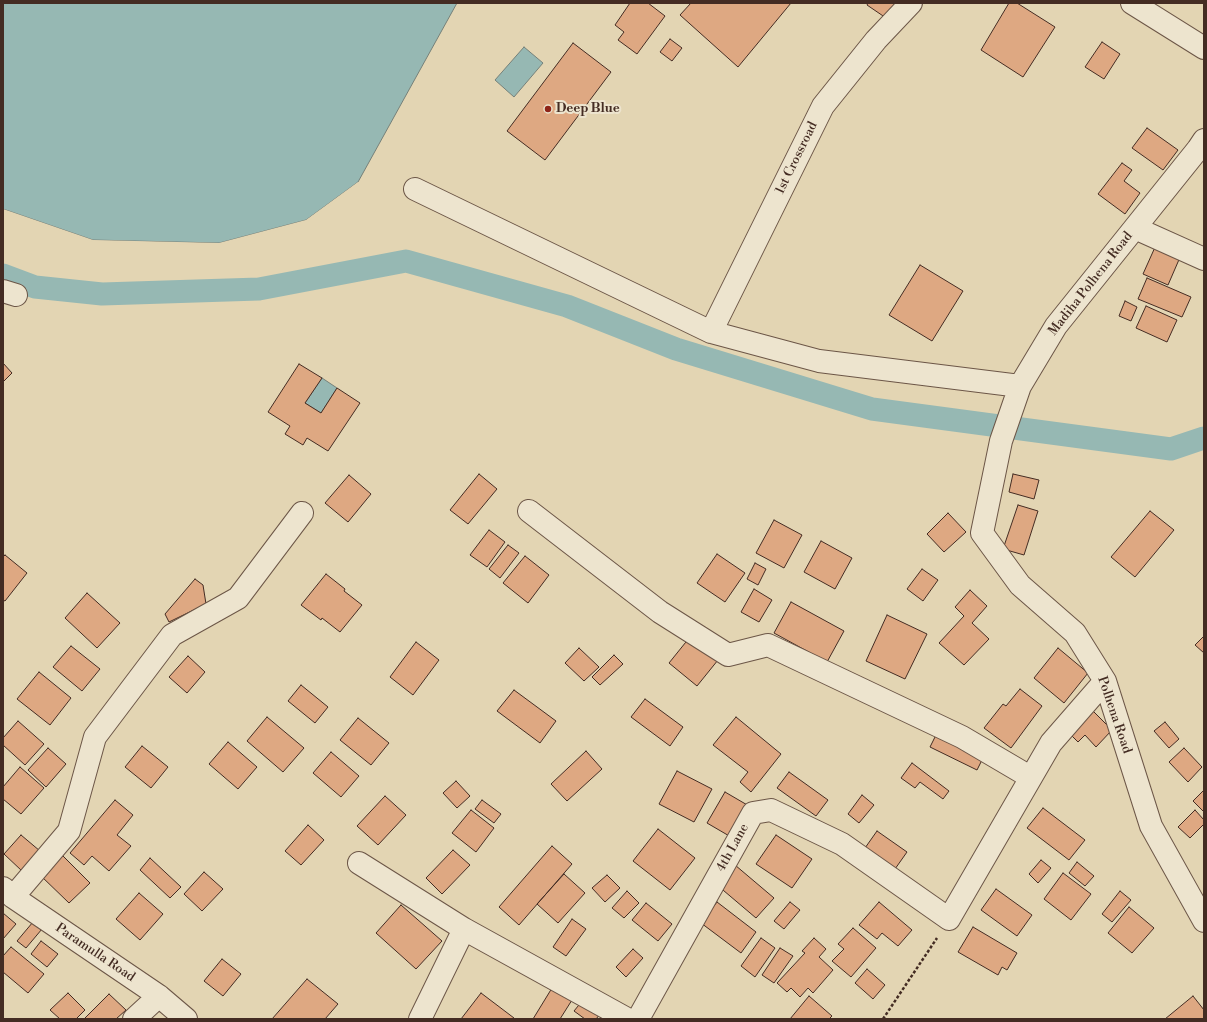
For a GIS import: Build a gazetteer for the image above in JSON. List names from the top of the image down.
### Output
{
  "streets": {
    "street": [
      "1st Crossroad",
      "Madiha Polhena Road",
      "Polhena Road",
      "4th Lane",
      "Paramulla Road"
    ]
  },
  "crossings": [
    ["Madiha Polhena Road", "Polhena Road"]
  ],
  "places": ["Deep Blue"]
}
